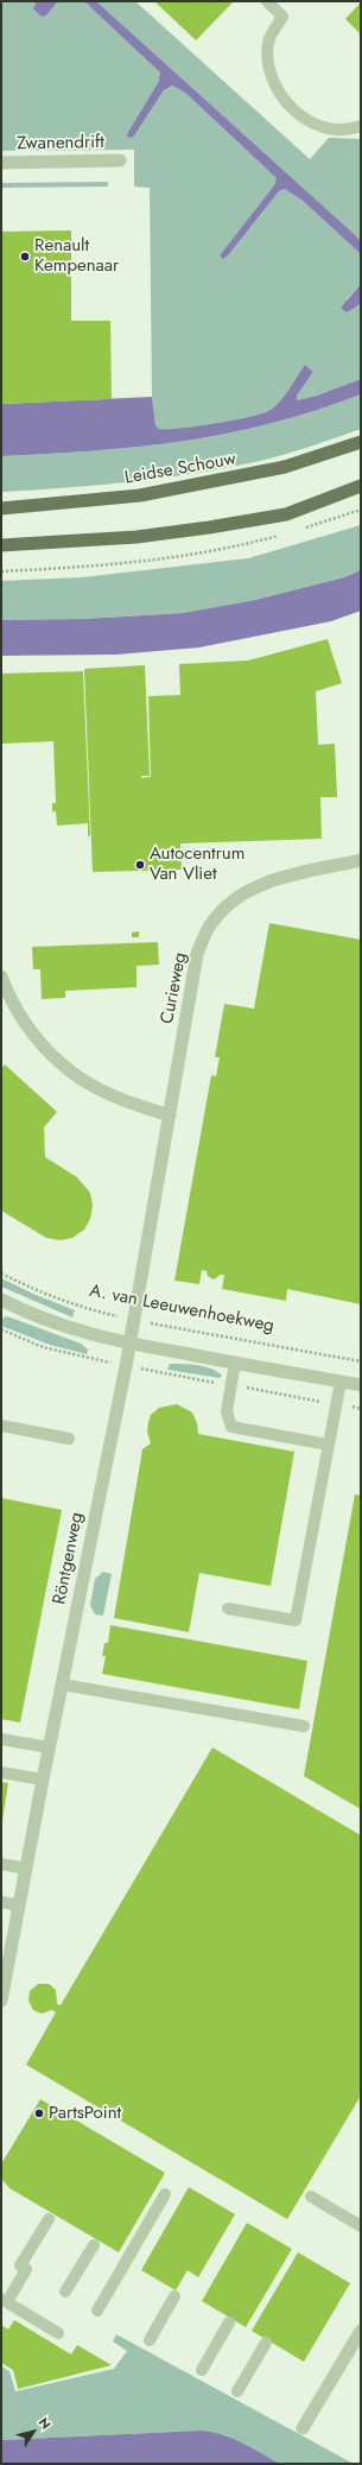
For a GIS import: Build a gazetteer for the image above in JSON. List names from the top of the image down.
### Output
{
  "streets": {
    "main road": ["Leidse Schouw"],
    "street": ["Zwanendrift", "Curieweg", "Röntgenweg"],
    "path": ["A. van Leeuwenhoekweg"]
  },
  "crossings": [
    ["Curieweg", "A. van Leeuwenhoekweg"],
    ["Curieweg", "Röntgenweg"]
  ],
  "places": ["Renault Kempenaar", "Autocentrum Van Vliet", "PartsPoint"],
  "north": "top right"
}
